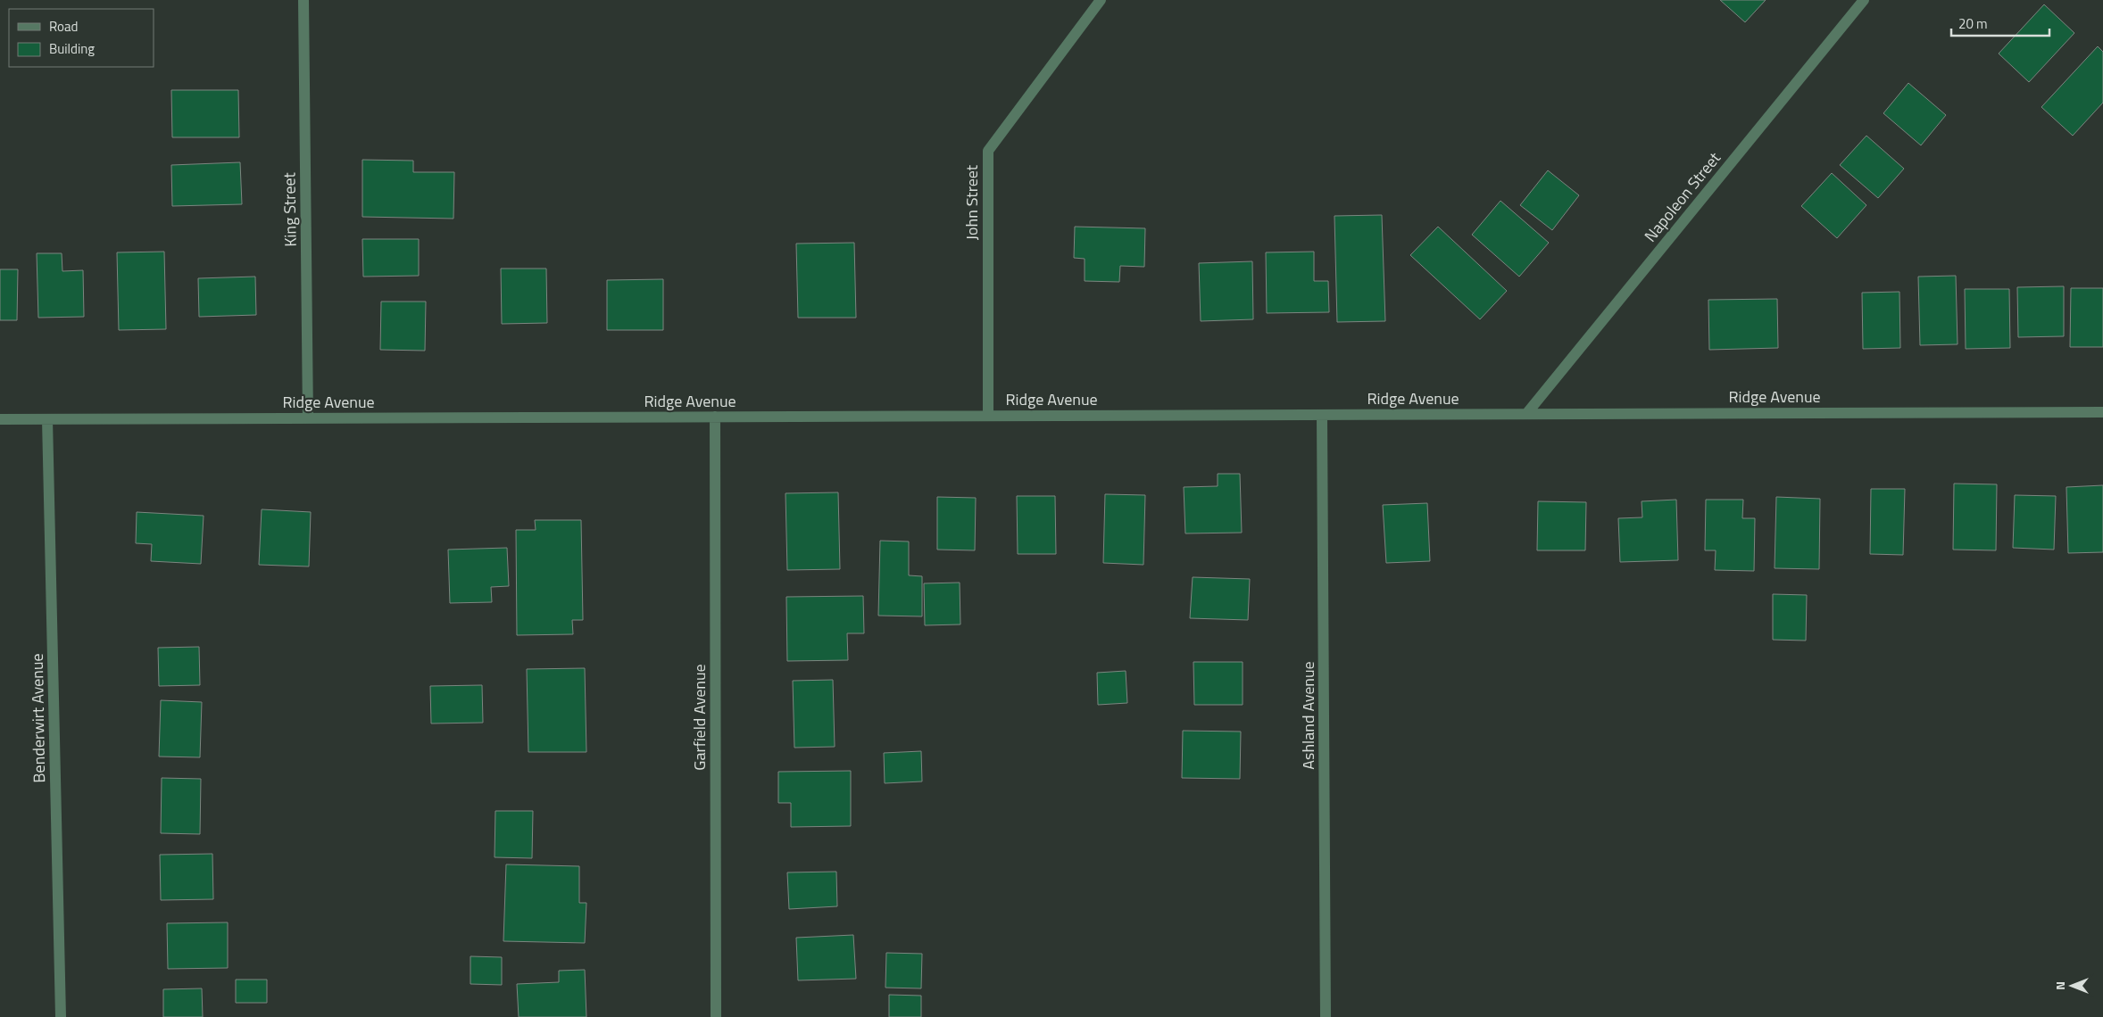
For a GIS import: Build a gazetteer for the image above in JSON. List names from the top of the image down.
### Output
{
  "streets": {
    "street": [
      "Napoleon Street",
      "John Street",
      "King Street",
      "Ridge Avenue",
      "Ashland Avenue",
      "Garfield Avenue",
      "Benderwirt Avenue"
    ]
  },
  "crossings": [
    ["Napoleon Street", "Ridge Avenue"],
    ["John Street", "Ridge Avenue"],
    ["King Street", "Ridge Avenue"],
    ["Ridge Avenue", "Ashland Avenue"],
    ["Ridge Avenue", "Garfield Avenue"],
    ["Ridge Avenue", "Benderwirt Avenue"]
  ],
  "legend": ["Road", "Building"],
  "scale_bar": "20 m",
  "north": "left"
}
